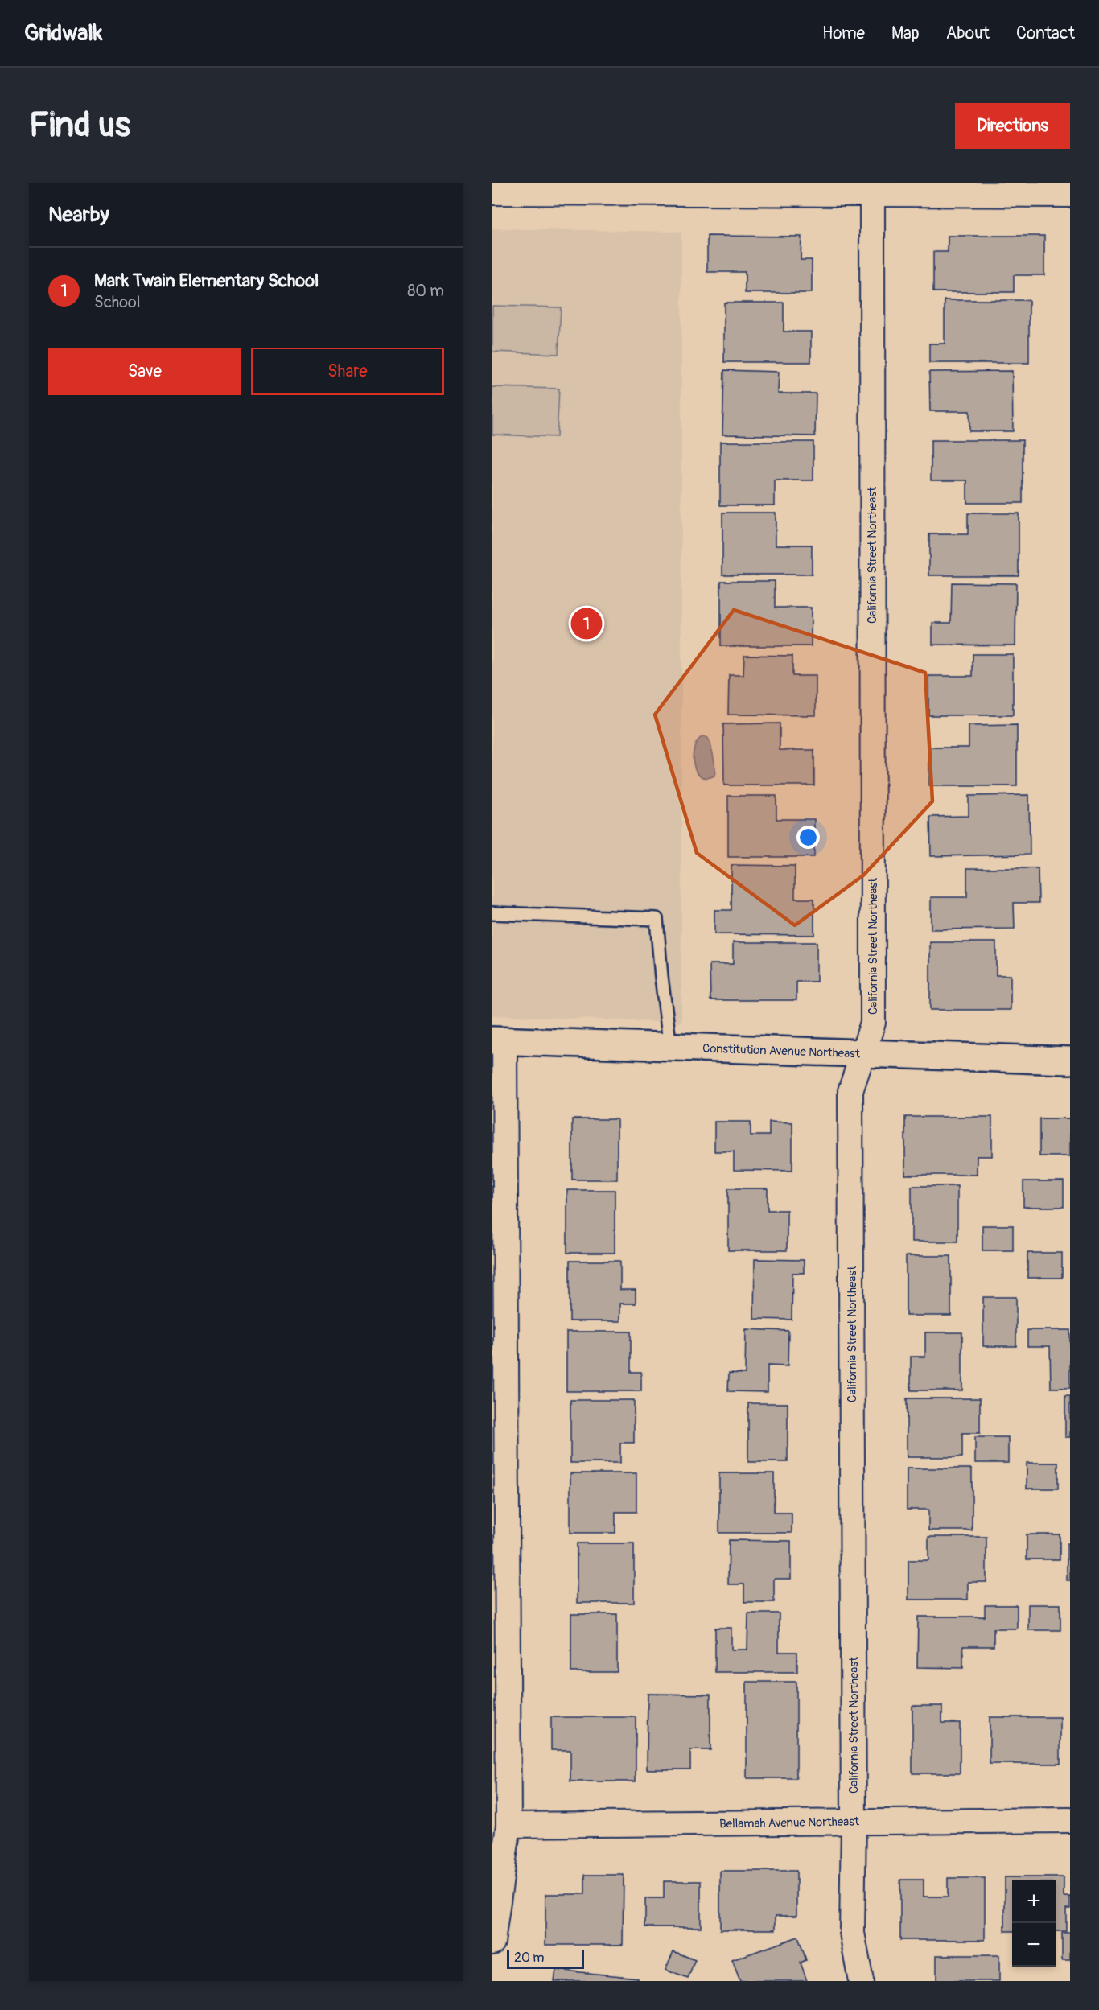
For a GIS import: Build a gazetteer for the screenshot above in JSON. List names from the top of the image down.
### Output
{
  "streets": {
    "street": ["California Street Northeast", "Constitution Avenue Northeast", "Bellamah Avenue Northeast"]
  },
  "crossings": [
    ["California Street Northeast", "Constitution Avenue Northeast"],
    ["California Street Northeast", "Bellamah Avenue Northeast"]
  ],
  "scale_bar": "20 m",
  "page": {
    "header": "Gridwalk",
    "nav": [
      "Home",
      "Map",
      "About",
      "Contact"
    ],
    "buttons": [
      "Directions",
      ["Save", "Share"]
    ],
    "title": "Find us",
    "heading": "Nearby",
    "list": [
      {
        "mark": "1",
        "name": "Mark Twain Elementary School",
        "note": "School",
        "value": "80 m"
      }
    ],
    "pins": "1",
    "map_buttons": ["+", "−"],
    "scale": "20 m"
  }
}
